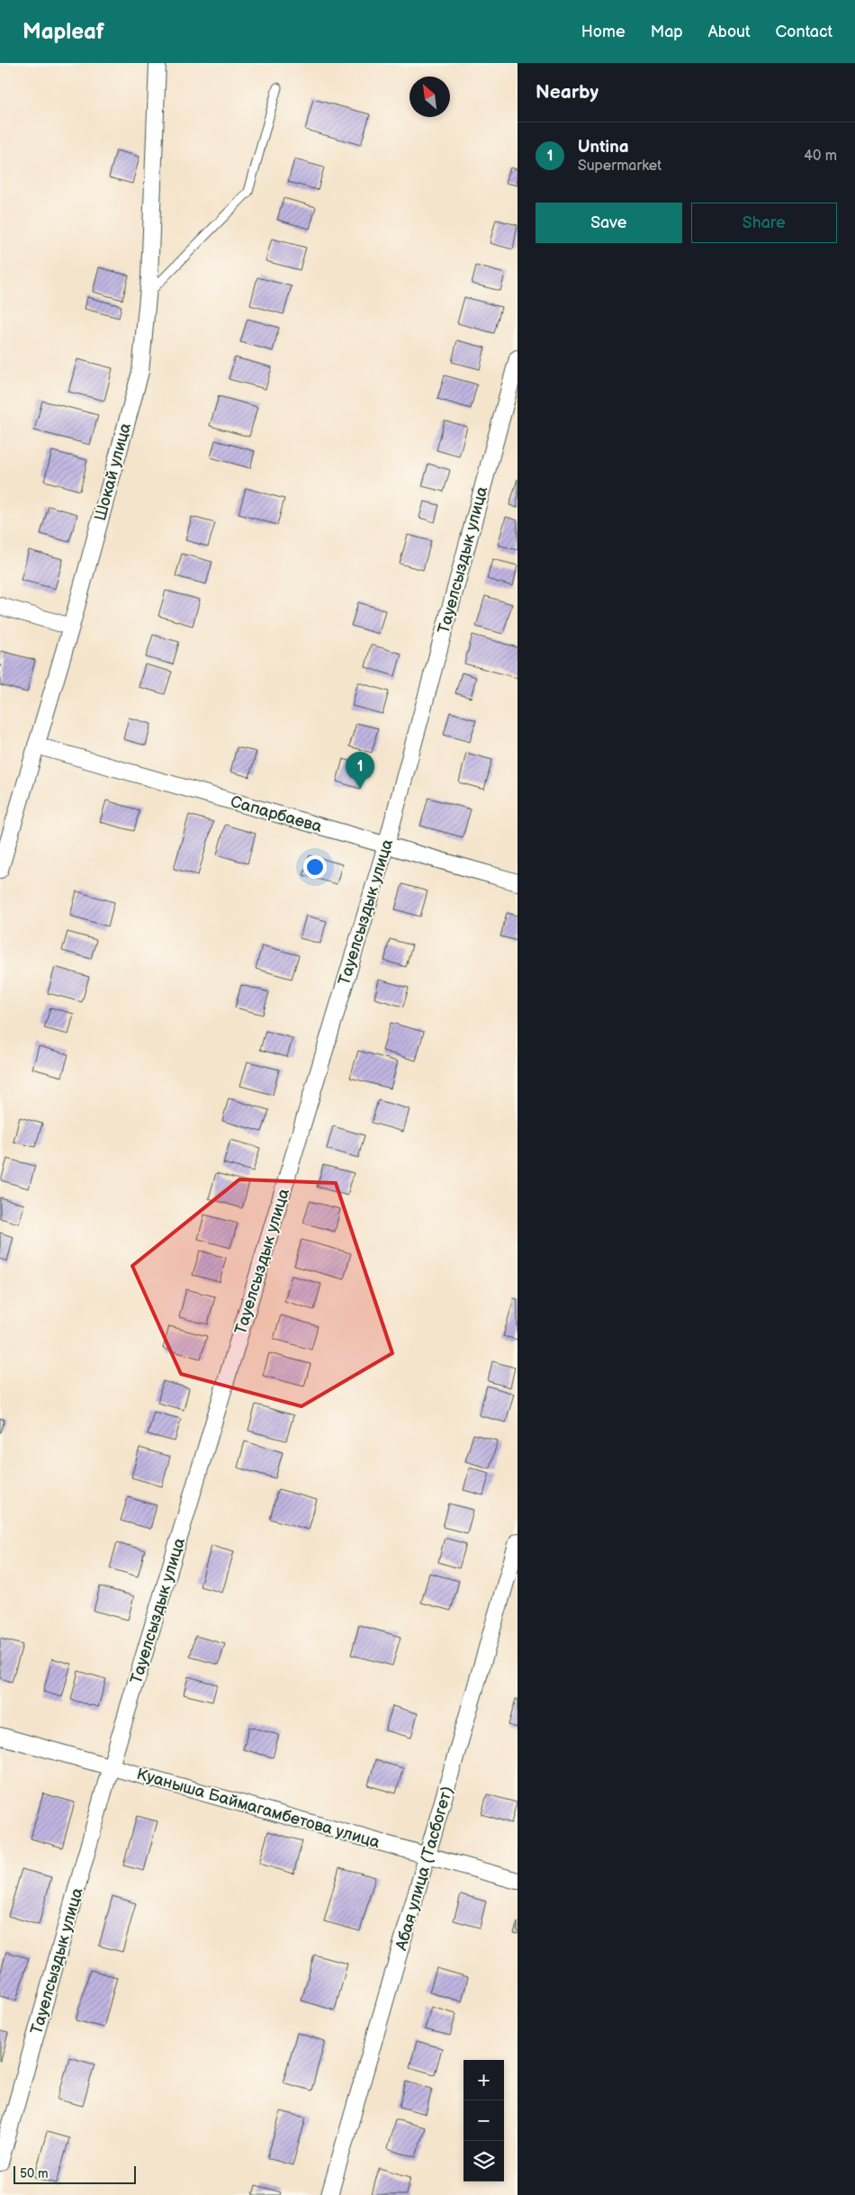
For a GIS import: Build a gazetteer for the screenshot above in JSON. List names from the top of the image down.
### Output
{
  "streets": {
    "street": [
      "Шокай улица",
      "Тауелсыздык улица",
      "Сапарбаева",
      "Куаныша Баймагамбетова улица",
      "Абая улица (Тасбогет)"
    ]
  },
  "crossings": [
    ["Шокай улица", "Сапарбаева"],
    ["Тауелсыздык улица", "Сапарбаева"],
    ["Тауелсыздык улица", "Куаныша Баймагамбетова улица"],
    ["Куаныша Баймагамбетова улица", "Абая улица (Тасбогет)"]
  ],
  "scale_bar": "50 m",
  "north": "top left",
  "page": {
    "header": "Mapleaf",
    "nav": [
      "Home",
      "Map",
      "About",
      "Contact"
    ],
    "heading": "Nearby",
    "list": [
      {
        "mark": "1",
        "name": "Untina",
        "note": "Supermarket",
        "value": "40 m"
      }
    ],
    "buttons": ["Save", "Share"],
    "pins": "1",
    "map_buttons": ["+", "−"],
    "scale": "50 m"
  }
}
